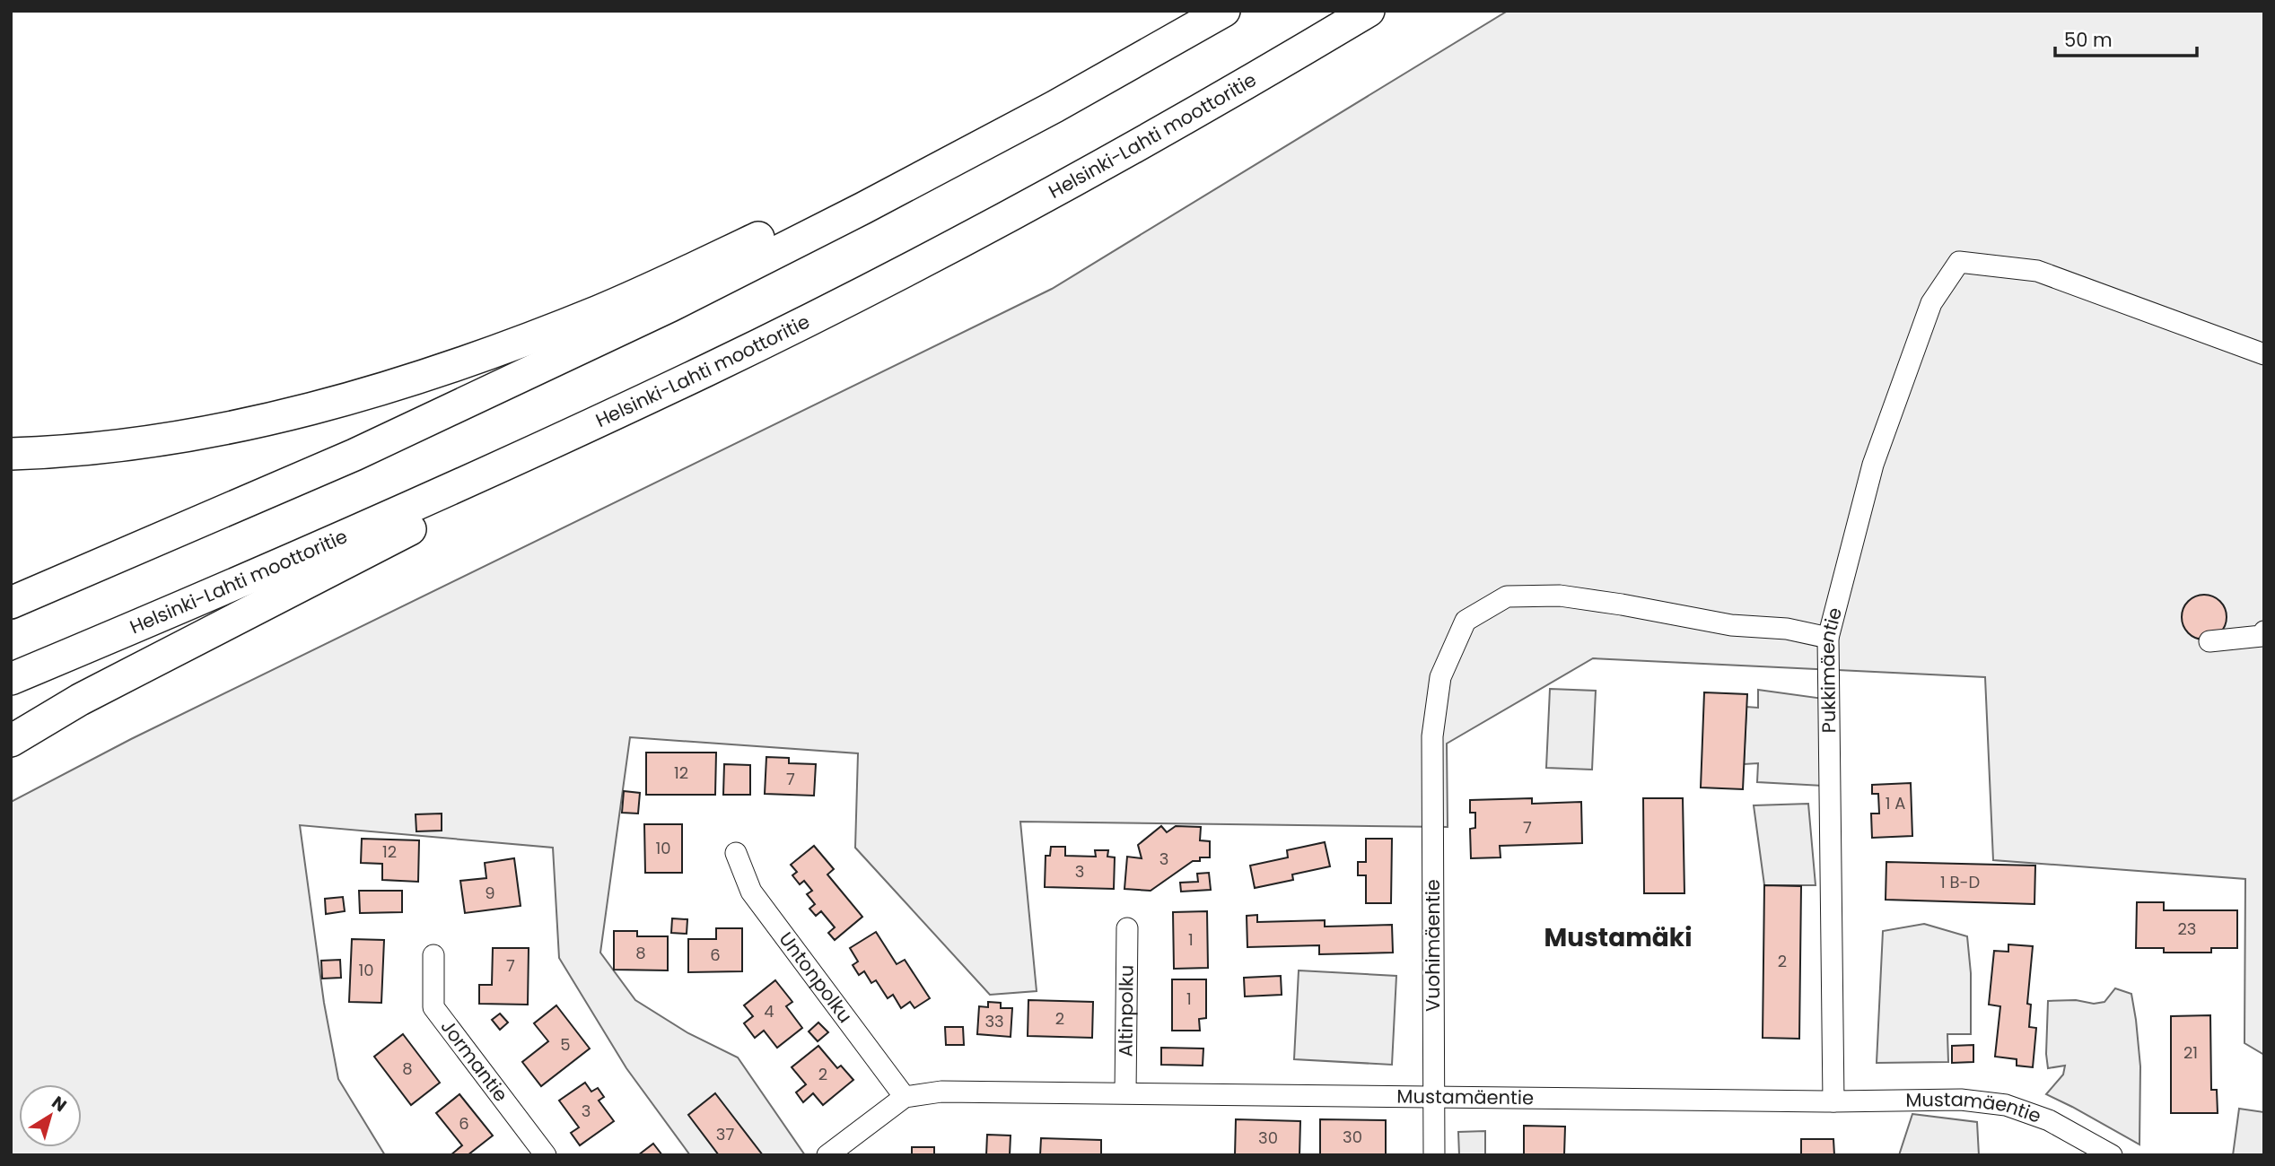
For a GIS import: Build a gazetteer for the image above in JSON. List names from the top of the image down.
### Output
{
  "streets": {
    "highway": ["Helsinki-Lahti moottoritie"],
    "street": [
      "Pukkimäentie",
      "Vuohimäentie",
      "Untonpolku",
      "Altinpolku",
      "Jormantie",
      "Mustamäentie"
    ]
  },
  "crossings": [
    ["Pukkimäentie", "Vuohimäentie"],
    ["Pukkimäentie", "Mustamäentie"],
    ["Vuohimäentie", "Mustamäentie"],
    ["Untonpolku", "Mustamäentie"],
    ["Altinpolku", "Mustamäentie"]
  ],
  "districts": ["Mustamäki"],
  "house_numbers": [
    "12",
    "7",
    "1 A",
    "7",
    "10",
    "12",
    "3",
    "3",
    "1 B-D",
    "9",
    "23",
    "1",
    "8",
    "6",
    "2",
    "7",
    "10",
    "1",
    "4",
    "2",
    "33",
    "5",
    "21",
    "8",
    "2",
    "3",
    "6",
    "37",
    "30",
    "30"
  ],
  "scale_bar": "50 m",
  "north": "top right"
}
